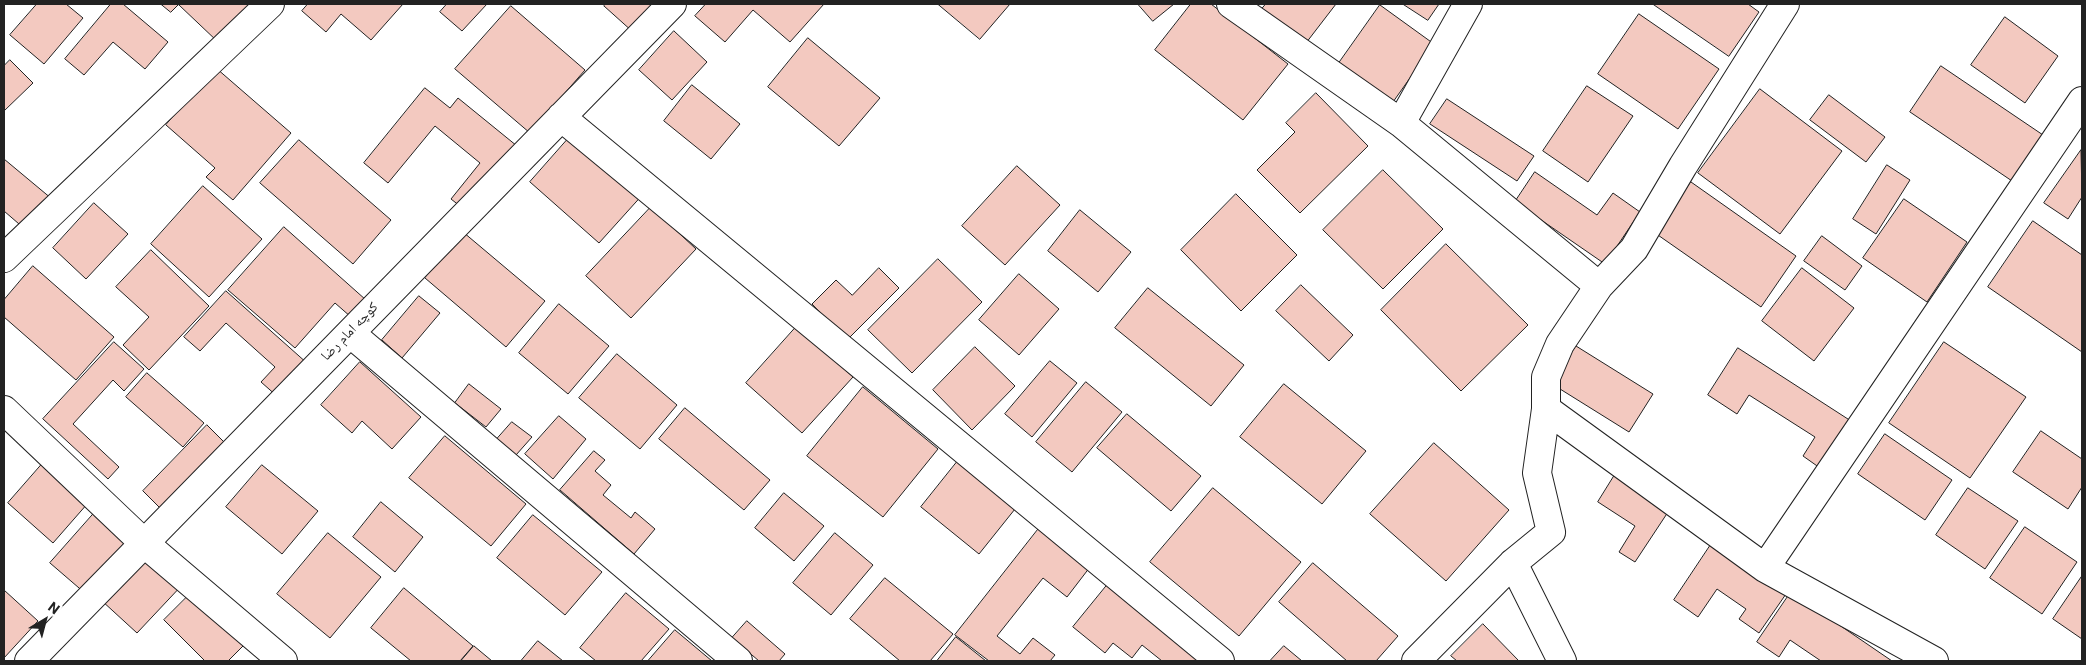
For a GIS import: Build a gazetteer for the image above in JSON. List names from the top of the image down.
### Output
{
  "streets": {
    "street": ["کوچه امام رضا"]
  },
  "north": "top right"
}
